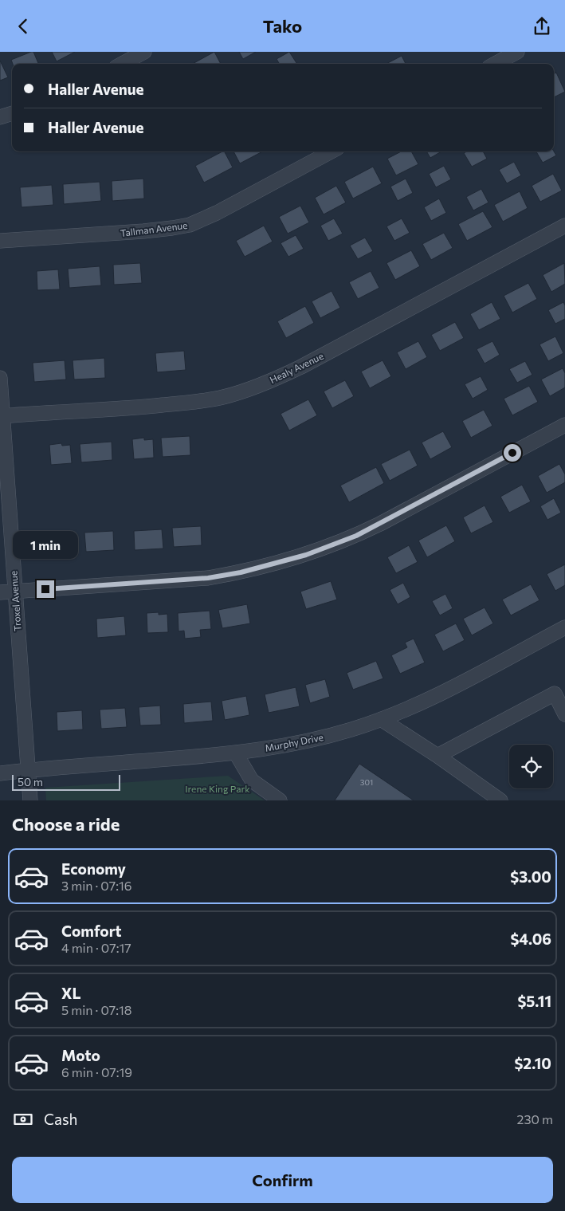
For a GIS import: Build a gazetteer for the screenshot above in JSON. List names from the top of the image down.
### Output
{
  "streets": {
    "street": [
      "Tallman Avenue",
      "Healy Avenue",
      "Troxel Avenue",
      "Murphy Drive"
    ]
  },
  "crossings": [
    ["Healy Avenue", "Troxel Avenue"],
    ["Troxel Avenue", "Murphy Drive"]
  ],
  "parks": ["Irene King Park"],
  "house_numbers": ["301"],
  "scale_bar": "50 m",
  "page": {
    "header": "Tako",
    "banner": ["Haller Avenue", "Haller Avenue"],
    "bubble": "1 min",
    "scale": "50 m",
    "heading": "Choose a ride",
    "list": [
      {
        "name": "Economy",
        "note": "3 min · 07:16",
        "value": "$3.00"
      },
      {
        "name": "Comfort",
        "note": "4 min · 07:17",
        "value": "$4.06"
      },
      {
        "name": "XL",
        "note": "5 min · 07:18",
        "value": "$5.11"
      },
      {
        "name": "Moto",
        "note": "6 min · 07:19",
        "value": "$2.10"
      }
    ],
    "pay": ["Cash", "230 m"],
    "buttons": "Confirm"
  }
}
